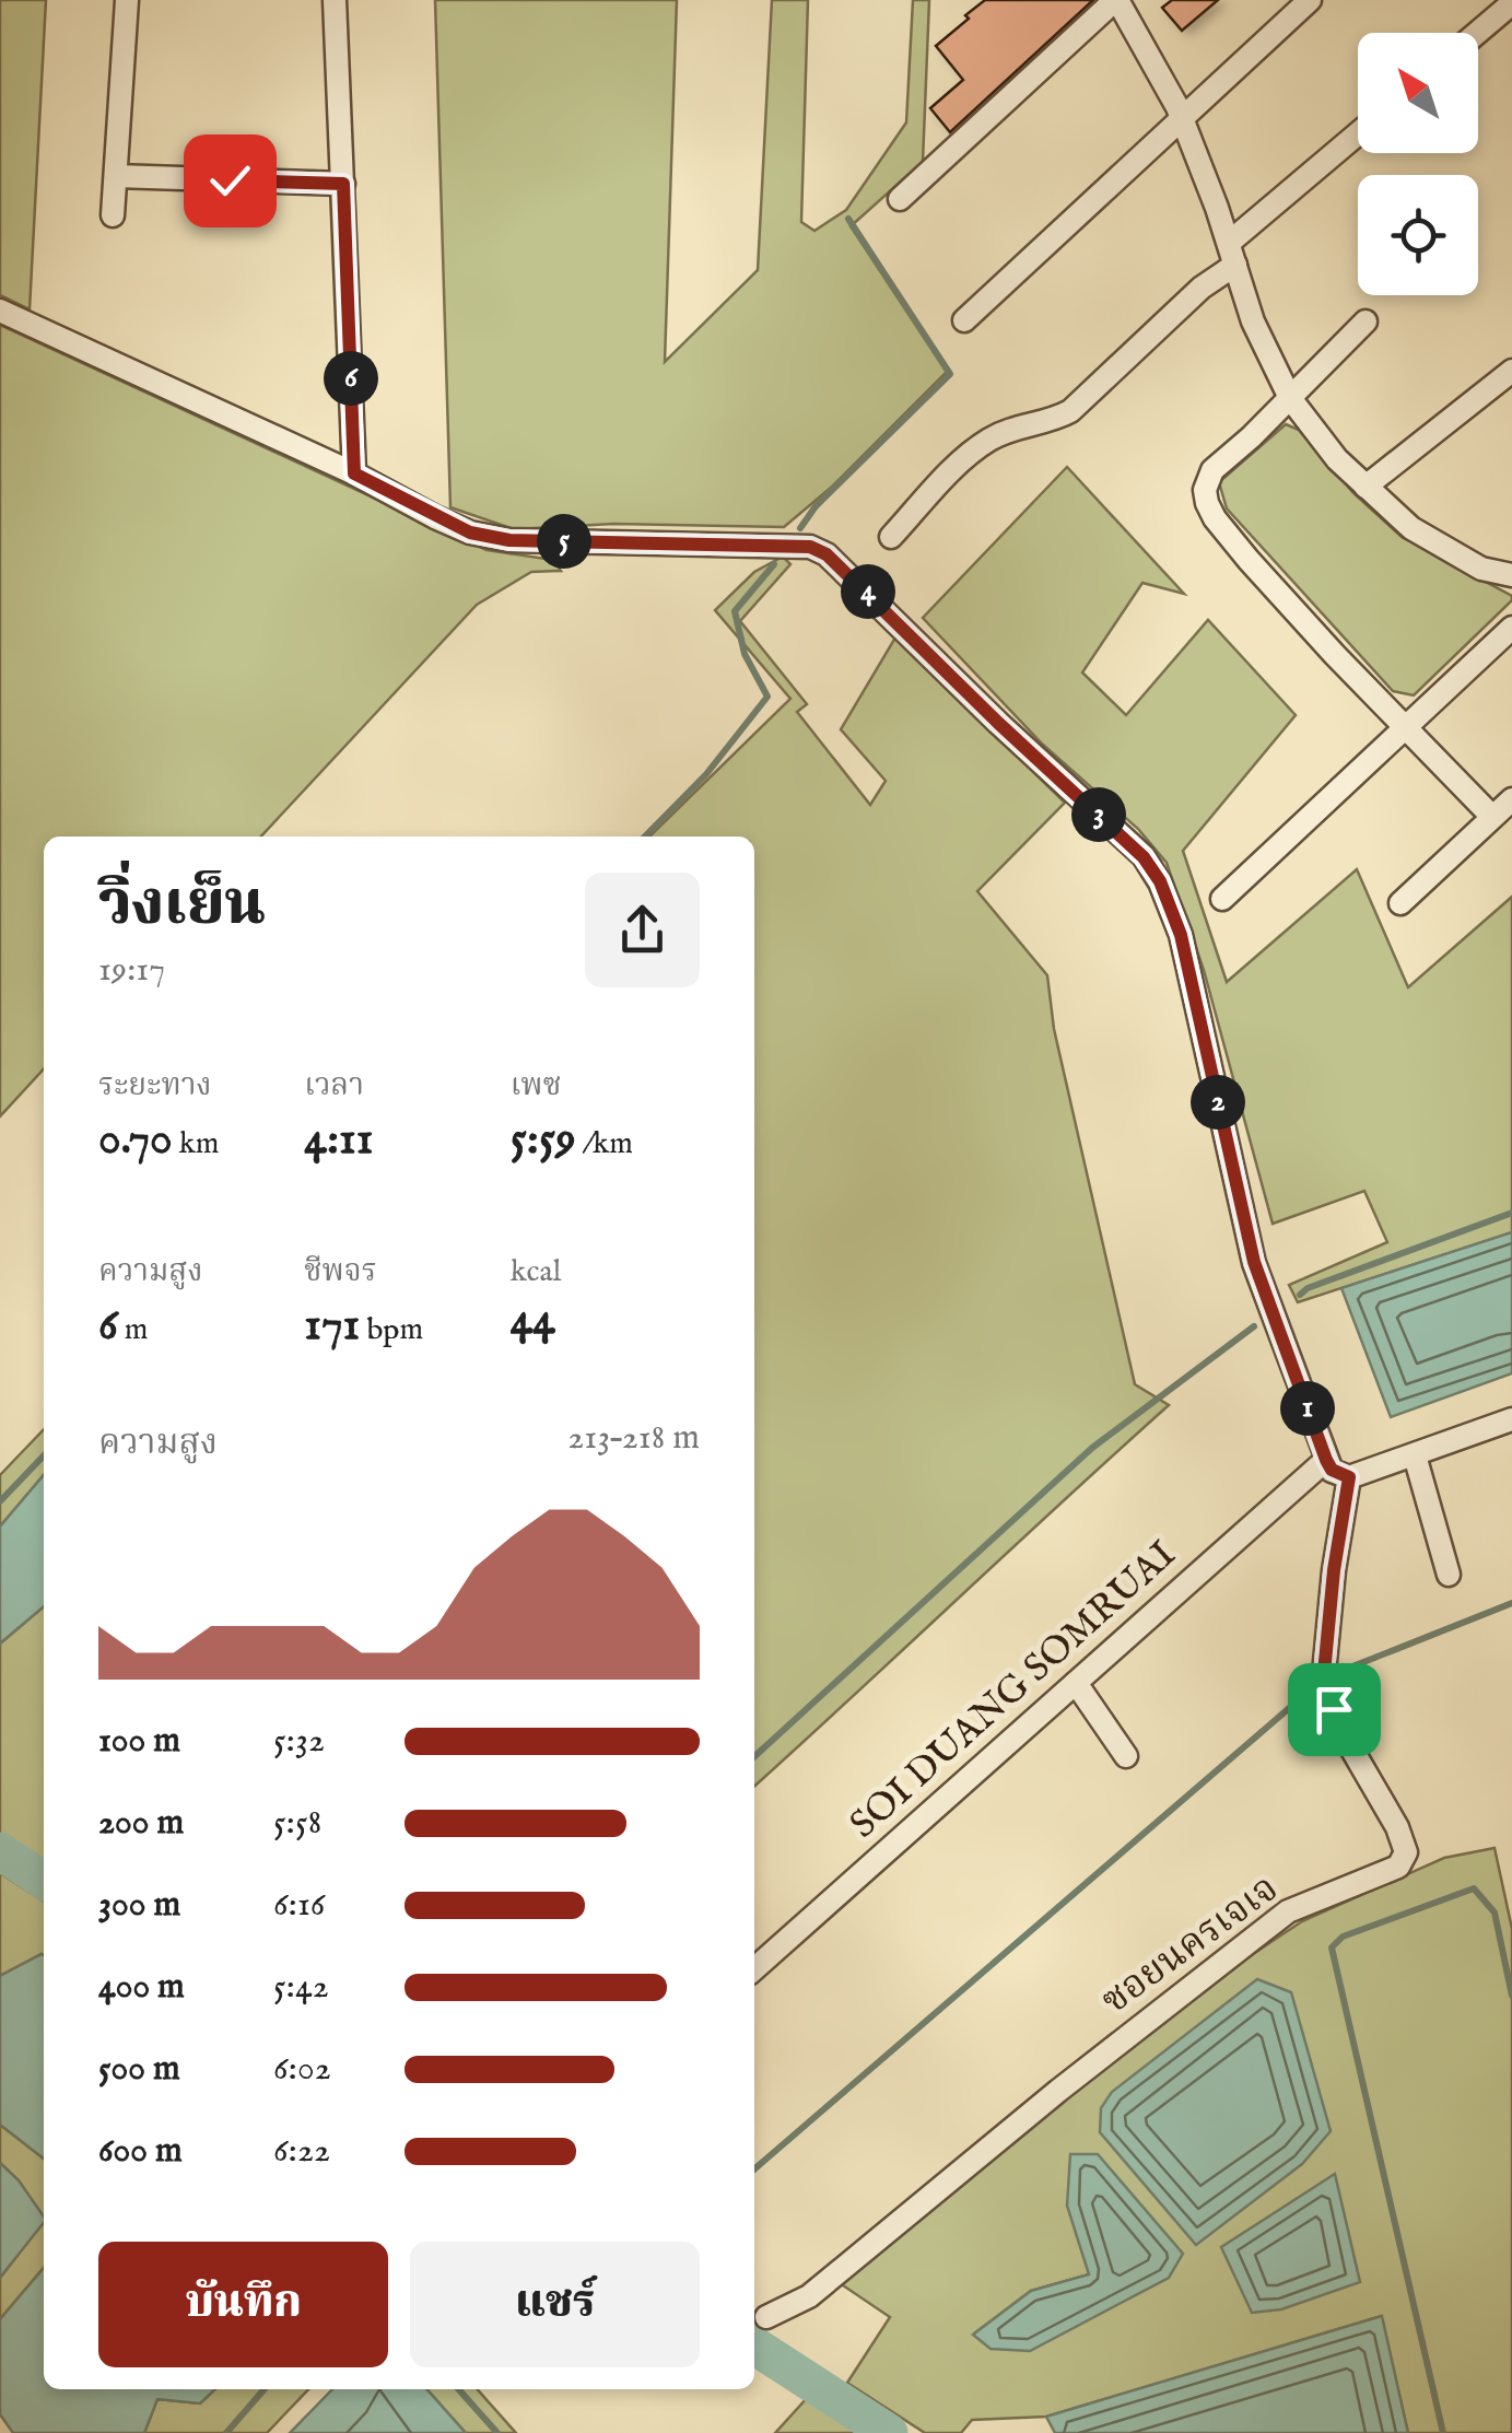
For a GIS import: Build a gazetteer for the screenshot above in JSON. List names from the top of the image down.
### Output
{
  "streets": {
    "street": ["SOI DUANG SOMRUAI", "ซอยนครเจเจ"]
  },
  "north": "top left",
  "page": {
    "pins": [
      "6",
      "5",
      "4",
      "3",
      "2",
      "1"
    ],
    "heading": ["วิ่งเย็น", "19:17"],
    "stats": [
      ["ระยะทาง", "0.70 km"],
      ["เวลา", "4:11"],
      ["เพซ", "5:59 /km"],
      ["ความสูง", "6 m"],
      ["ชีพจร", "171 bpm"],
      ["kcal", "44"]
    ],
    "chart": ["ความสูง", "213–218 m"],
    "list": [
      {
        "name": "100 m",
        "note": "5:32"
      },
      {
        "name": "200 m",
        "note": "5:58"
      },
      {
        "name": "300 m",
        "note": "6:16"
      },
      {
        "name": "400 m",
        "note": "5:42"
      },
      {
        "name": "500 m",
        "note": "6:02"
      },
      {
        "name": "600 m",
        "note": "6:22"
      }
    ],
    "buttons": ["บันทึก", "แชร์"]
  }
}
